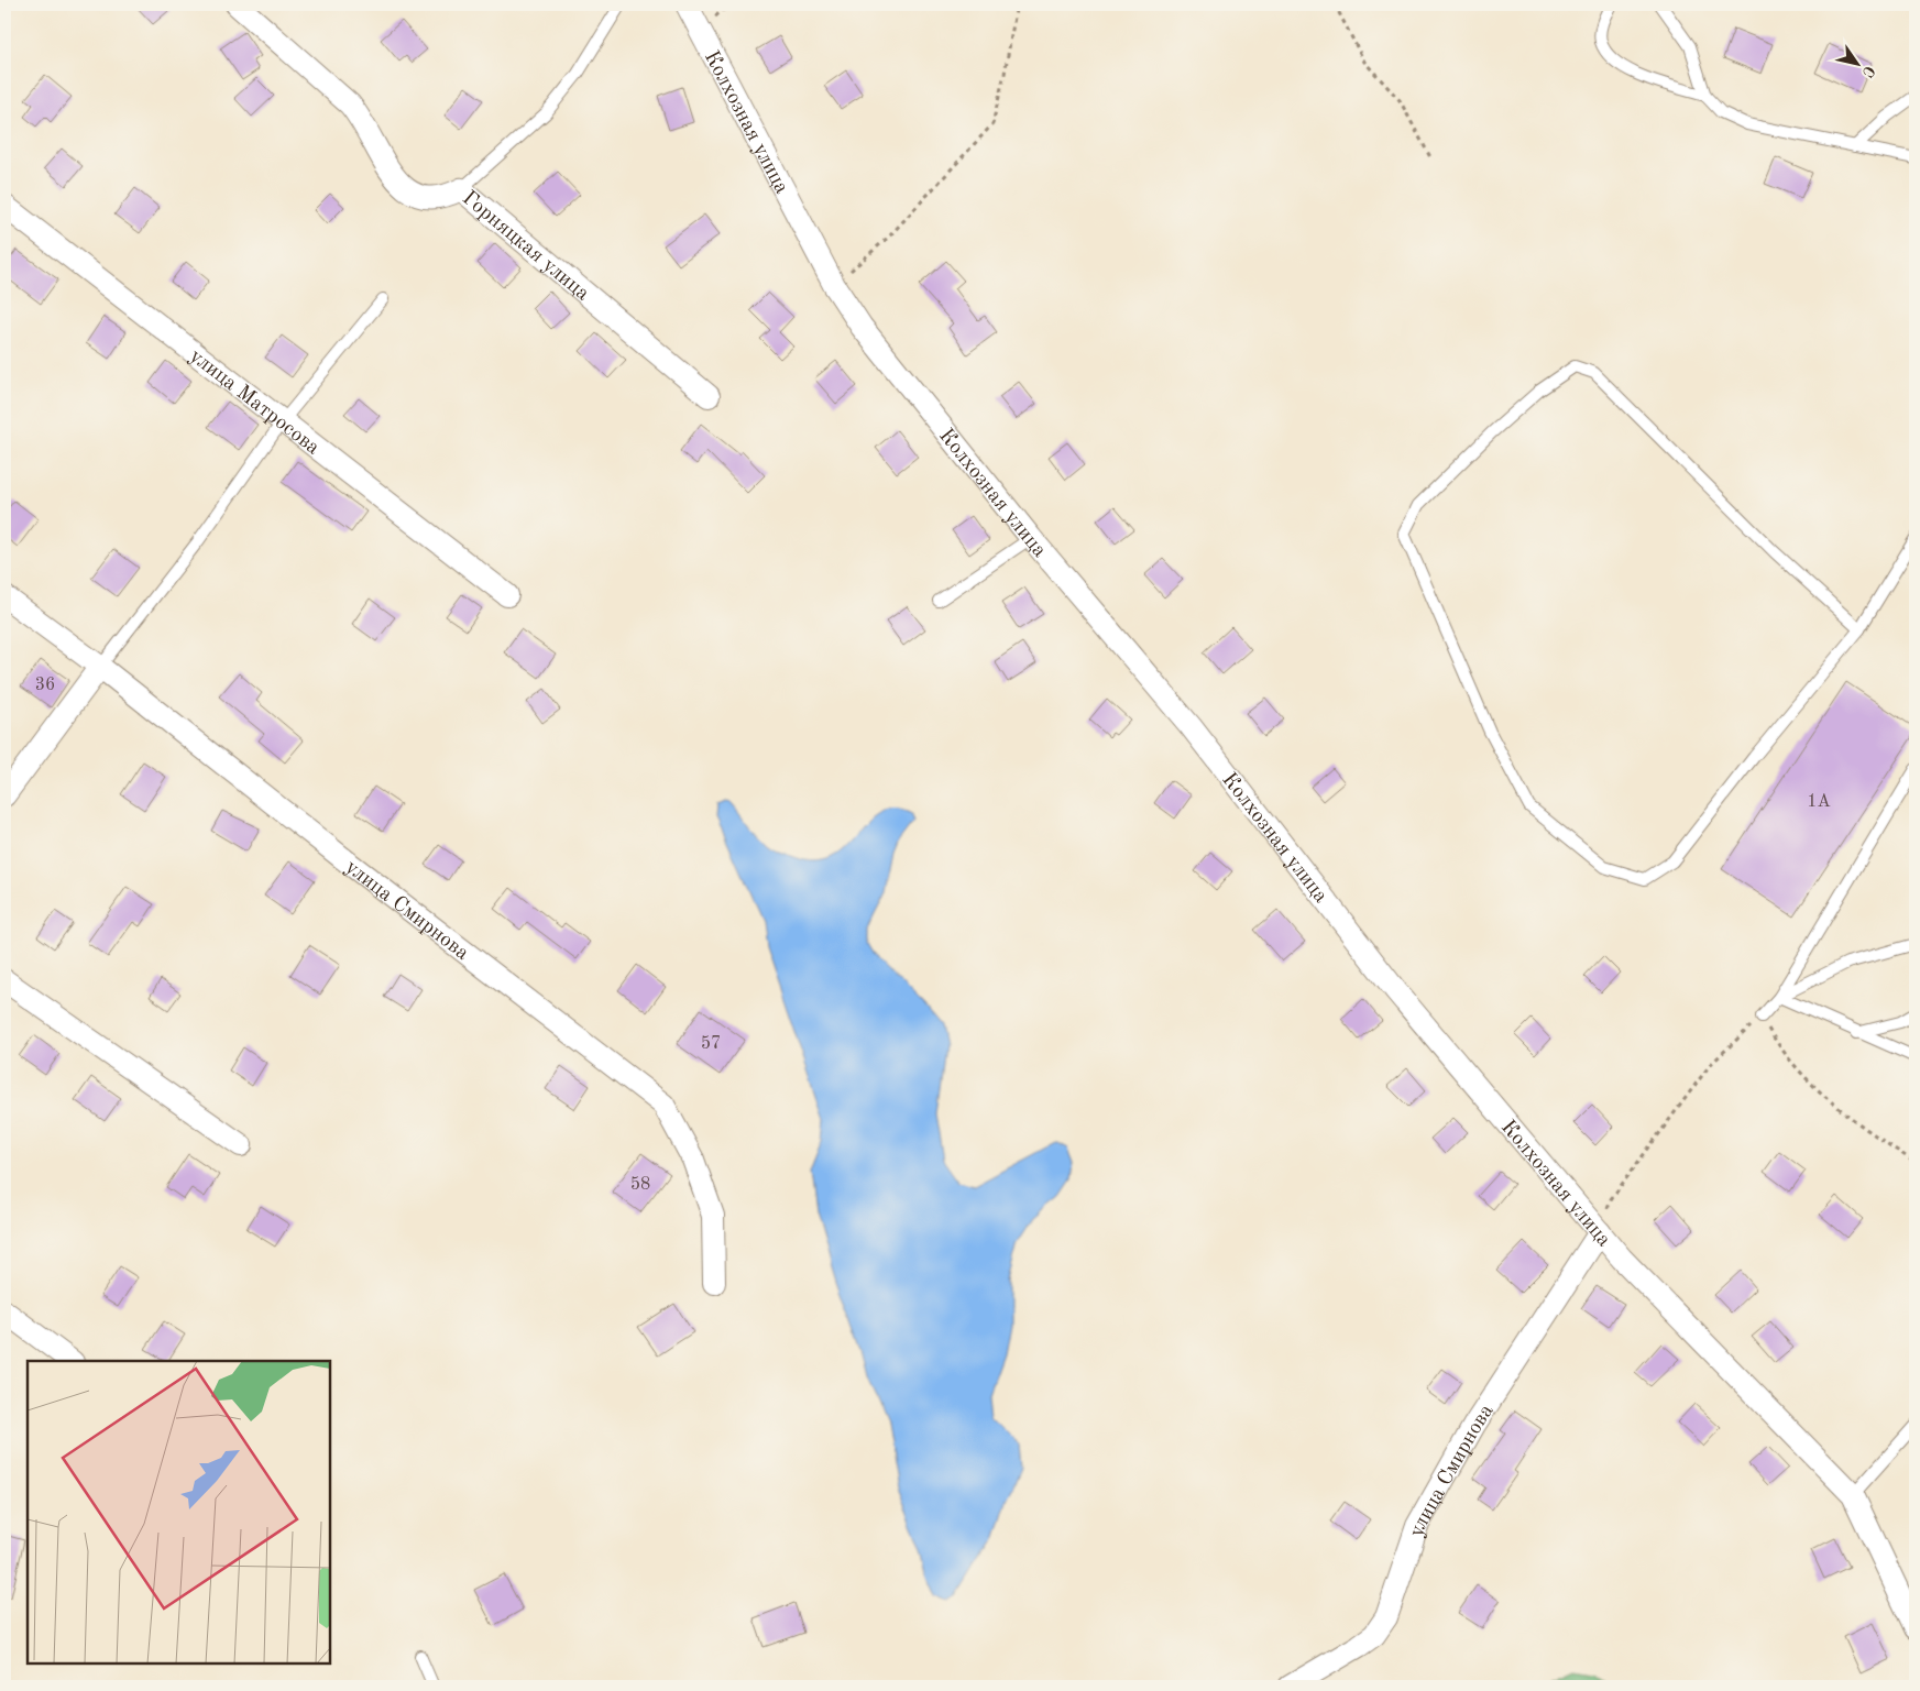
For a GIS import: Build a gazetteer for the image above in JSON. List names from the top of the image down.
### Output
{
  "streets": {
    "street": [
      "Колхозная улица",
      "Горняцкая улица",
      "улица Матросова",
      "улица Смирнова"
    ]
  },
  "crossings": [
    ["Колхозная улица", "улица Смирнова"]
  ],
  "house_numbers": [
    "36",
    "1А",
    "57",
    "58"
  ],
  "north": "bottom right"
}
